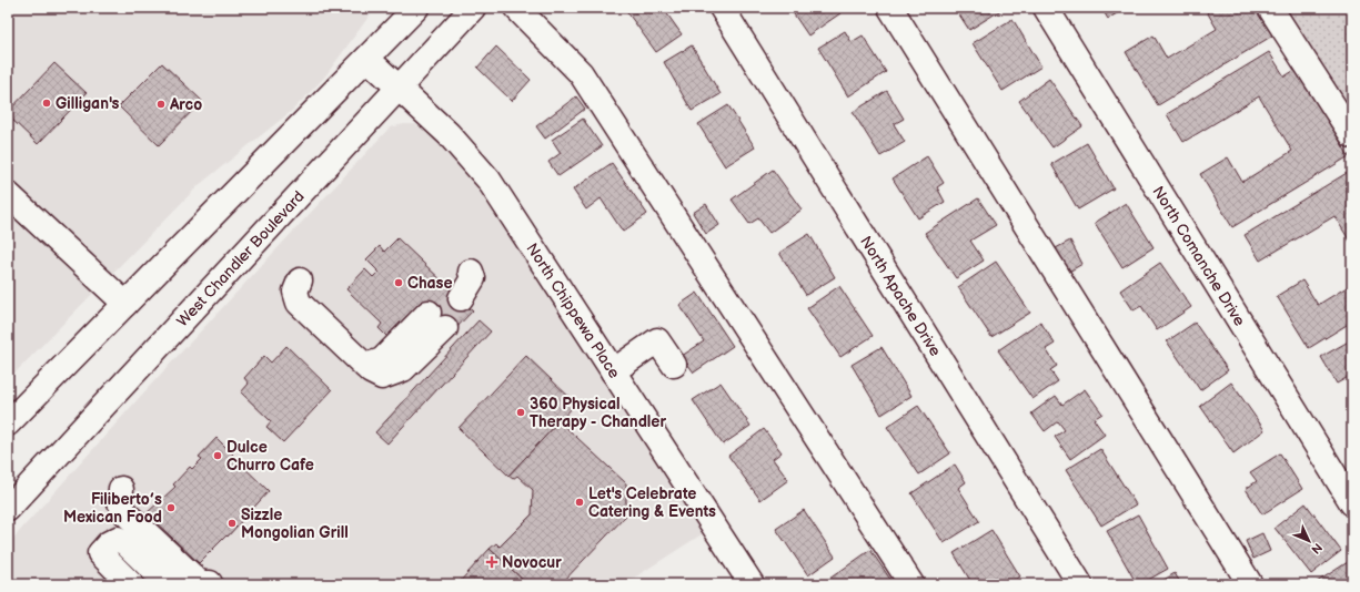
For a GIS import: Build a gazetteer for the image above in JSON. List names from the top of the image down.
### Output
{
  "streets": {
    "street": [
      "North Comanche Drive",
      "West Chandler Boulevard",
      "North Apache Drive",
      "North Chippewa Place"
    ]
  },
  "crossings": [
    ["West Chandler Boulevard", "North Chippewa Place"]
  ],
  "places": {
    "other": [
      "Gilligan's",
      "Arco",
      "Chase",
      "360 Physical Therapy - Chandler",
      "Dulce Churro Cafe",
      "Let's Celebrate Catering & Events",
      "Filiberto’s Mexican Food",
      "Sizzle Mongolian Grill"
    ],
    "health": ["Novocur"]
  },
  "north": "bottom right"
}
